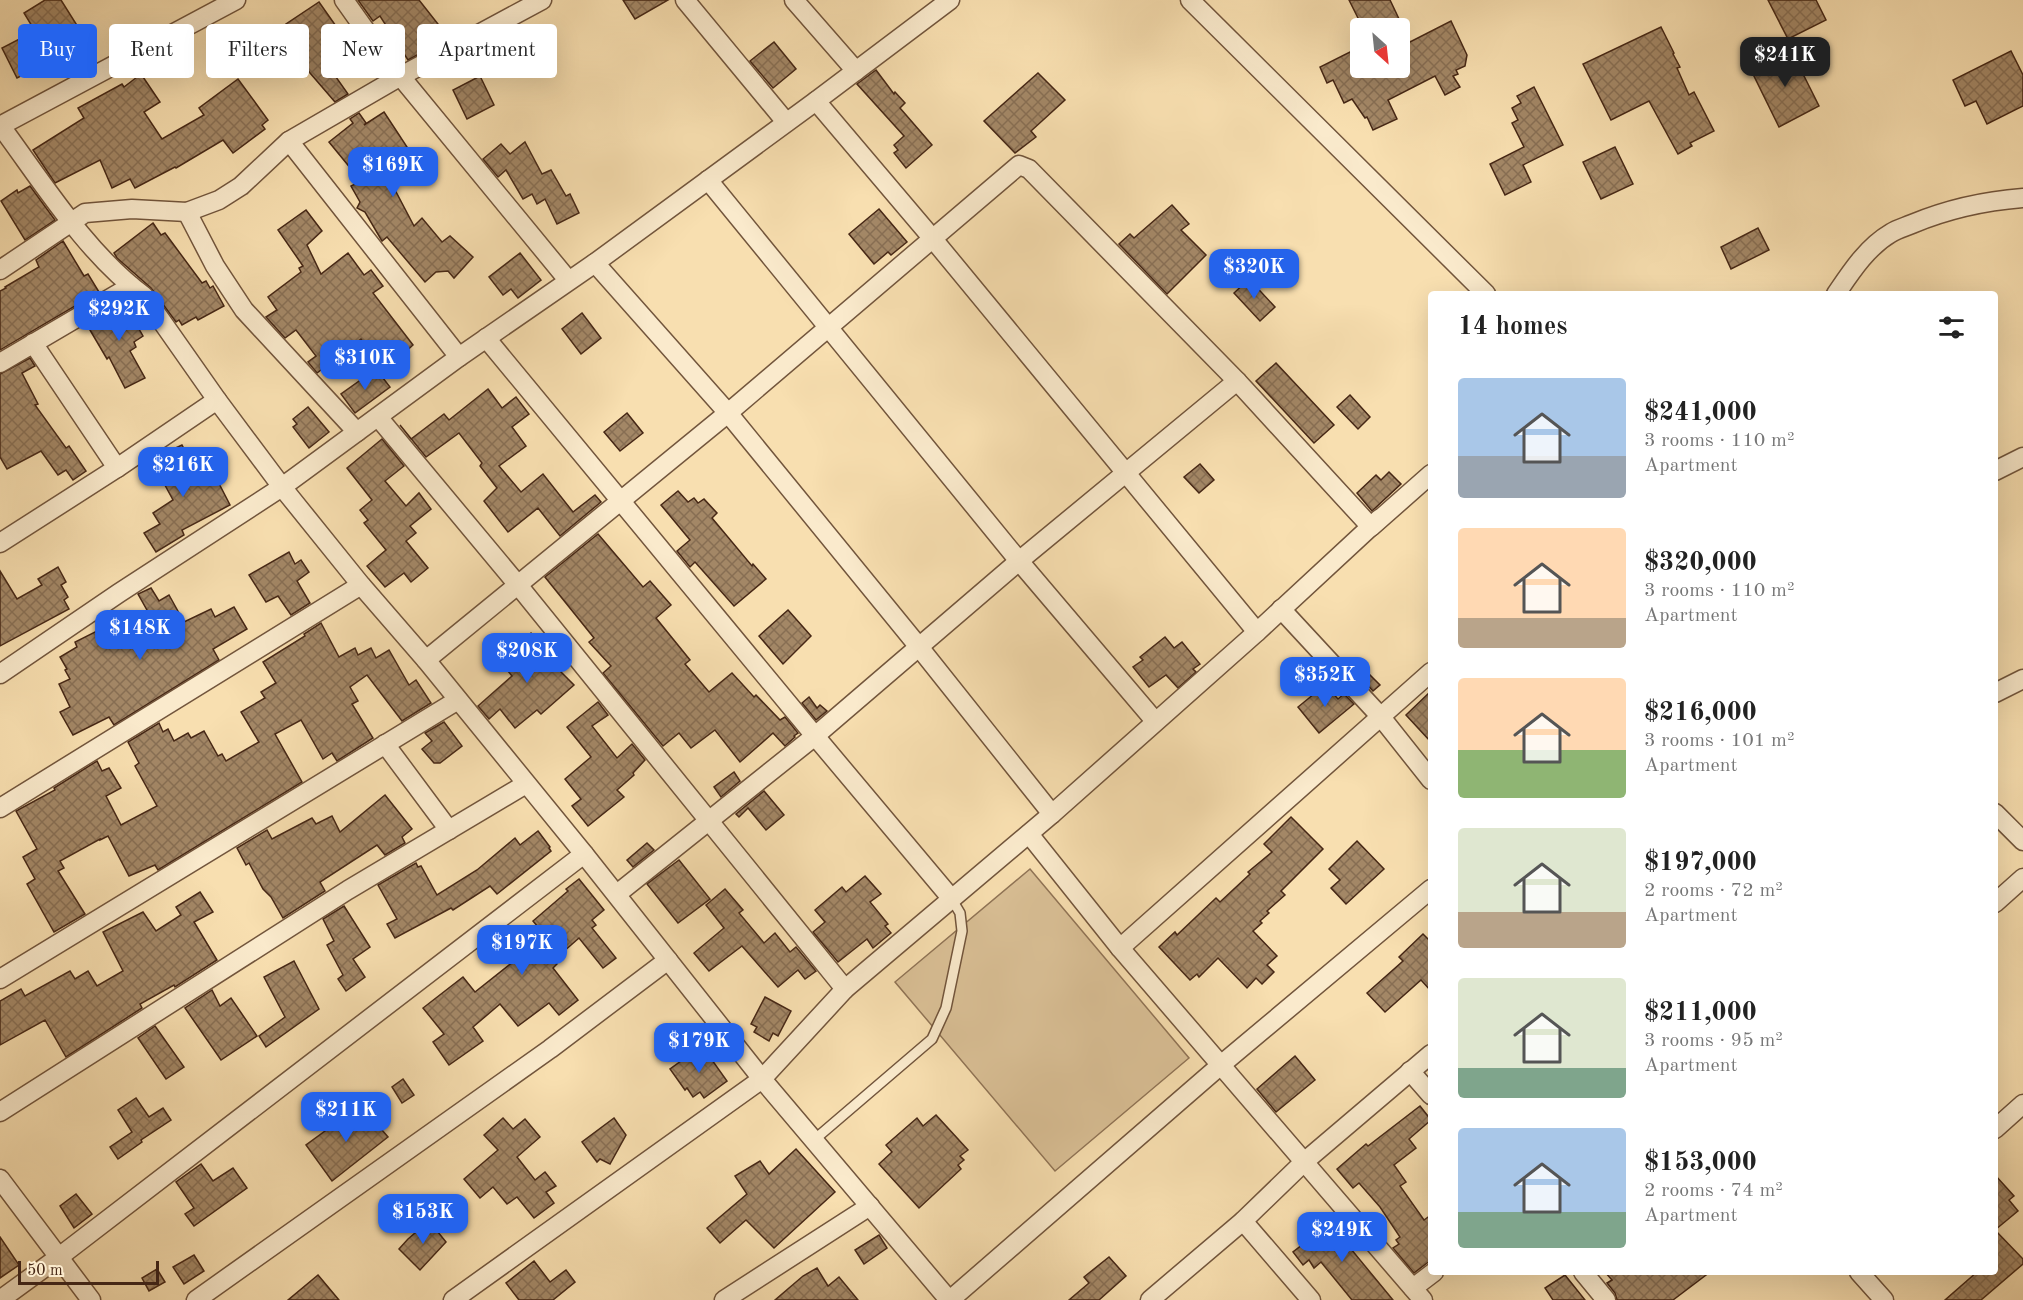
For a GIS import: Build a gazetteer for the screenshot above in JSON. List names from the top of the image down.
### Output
{
  "scale_bar": "50 m",
  "north": "bottom right",
  "page": {
    "chip": [
      "Buy",
      "Rent",
      "Filters",
      "New",
      "Apartment"
    ],
    "price": [
      "$241K",
      "$169K",
      "$320K",
      "$292K",
      "$310K",
      "$216K",
      "$148K",
      "$208K",
      "$352K",
      "$197K",
      "$179K",
      "$211K",
      "$153K",
      "$249K"
    ],
    "heading": "14 homes",
    "list": [
      {
        "name": "$241,000",
        "note": "3 rooms · 110 m² · Apartment"
      },
      {
        "name": "$320,000",
        "note": "3 rooms · 110 m² · Apartment"
      },
      {
        "name": "$216,000",
        "note": "3 rooms · 101 m² · Apartment"
      },
      {
        "name": "$197,000",
        "note": "2 rooms · 72 m² · Apartment"
      },
      {
        "name": "$211,000",
        "note": "3 rooms · 95 m² · Apartment"
      },
      {
        "name": "$153,000",
        "note": "2 rooms · 74 m² · Apartment"
      }
    ],
    "scale": "50 m"
  }
}
